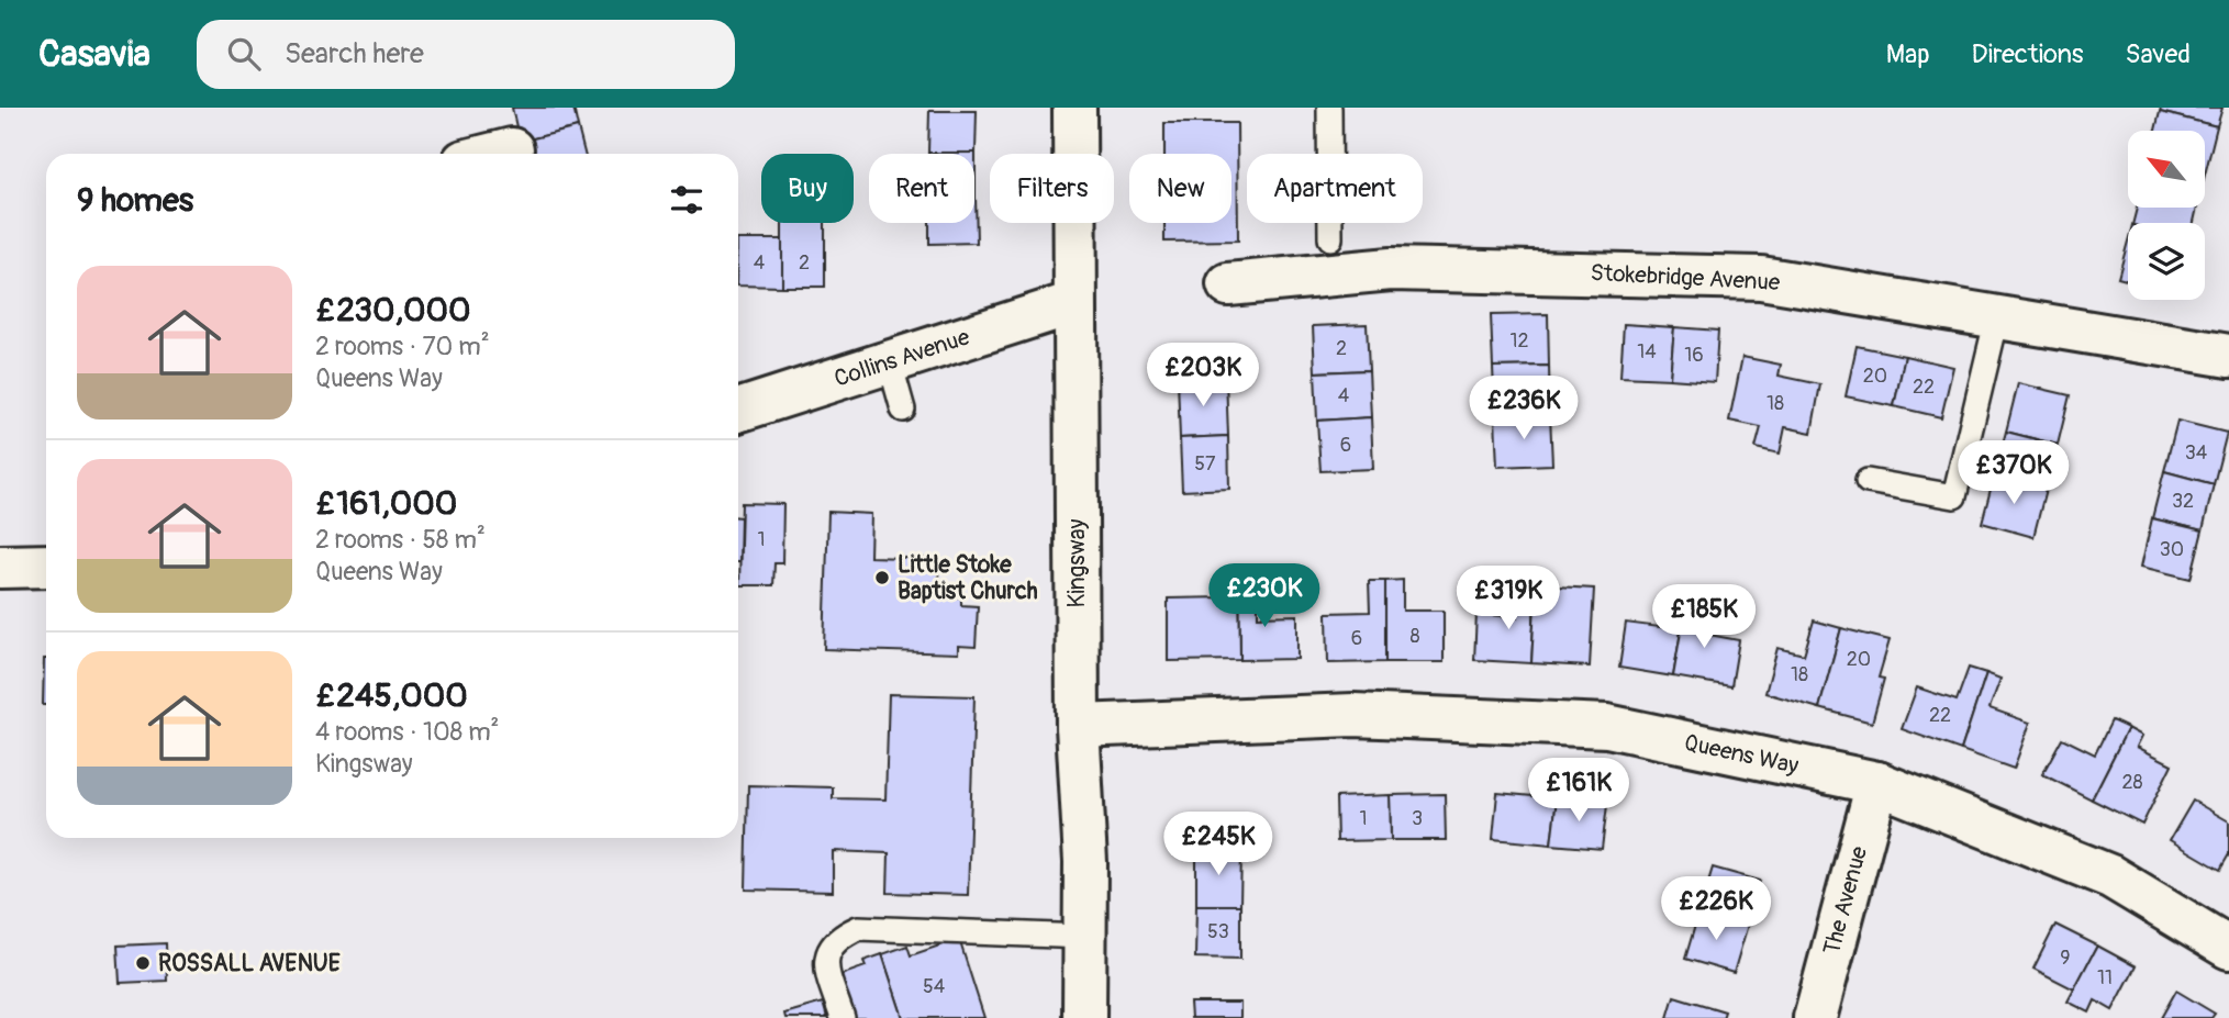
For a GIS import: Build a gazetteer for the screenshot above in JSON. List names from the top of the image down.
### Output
{
  "streets": {
    "street": [
      "Stokebridge Avenue",
      "Collins Avenue",
      "Kingsway",
      "Queens Way",
      "The Avenue"
    ]
  },
  "crossings": [
    ["Collins Avenue", "Kingsway"],
    ["Kingsway", "Queens Way"],
    ["Queens Way", "The Avenue"]
  ],
  "places": ["Little Stoke Baptist Church", "ROSSALL AVENUE"],
  "house_numbers": [
    "4",
    "2",
    "12",
    "2",
    "14",
    "16",
    "20",
    "22",
    "4",
    "18",
    "6",
    "34",
    "57",
    "32",
    "1",
    "30",
    "8",
    "6",
    "20",
    "18",
    "22",
    "28",
    "1",
    "3",
    "53",
    "9",
    "11",
    "54"
  ],
  "north": "top left",
  "page": {
    "header": "Casavia",
    "search": "Search here",
    "nav": ["Map", "Directions", "Saved"],
    "chip": [
      "Buy",
      "Rent",
      "Filters",
      "New",
      "Apartment"
    ],
    "heading": "9 homes",
    "list": [
      {
        "name": "£230,000",
        "note": "2 rooms · 70 m² · Queens Way"
      },
      {
        "name": "£161,000",
        "note": "2 rooms · 58 m² · Queens Way"
      },
      {
        "name": "£245,000",
        "note": "4 rooms · 108 m² · Kingsway"
      }
    ],
    "price": [
      "£203K",
      "£236K",
      "£370K",
      "£230K",
      "£319K",
      "£185K",
      "£161K",
      "£245K",
      "£226K"
    ]
  }
}
